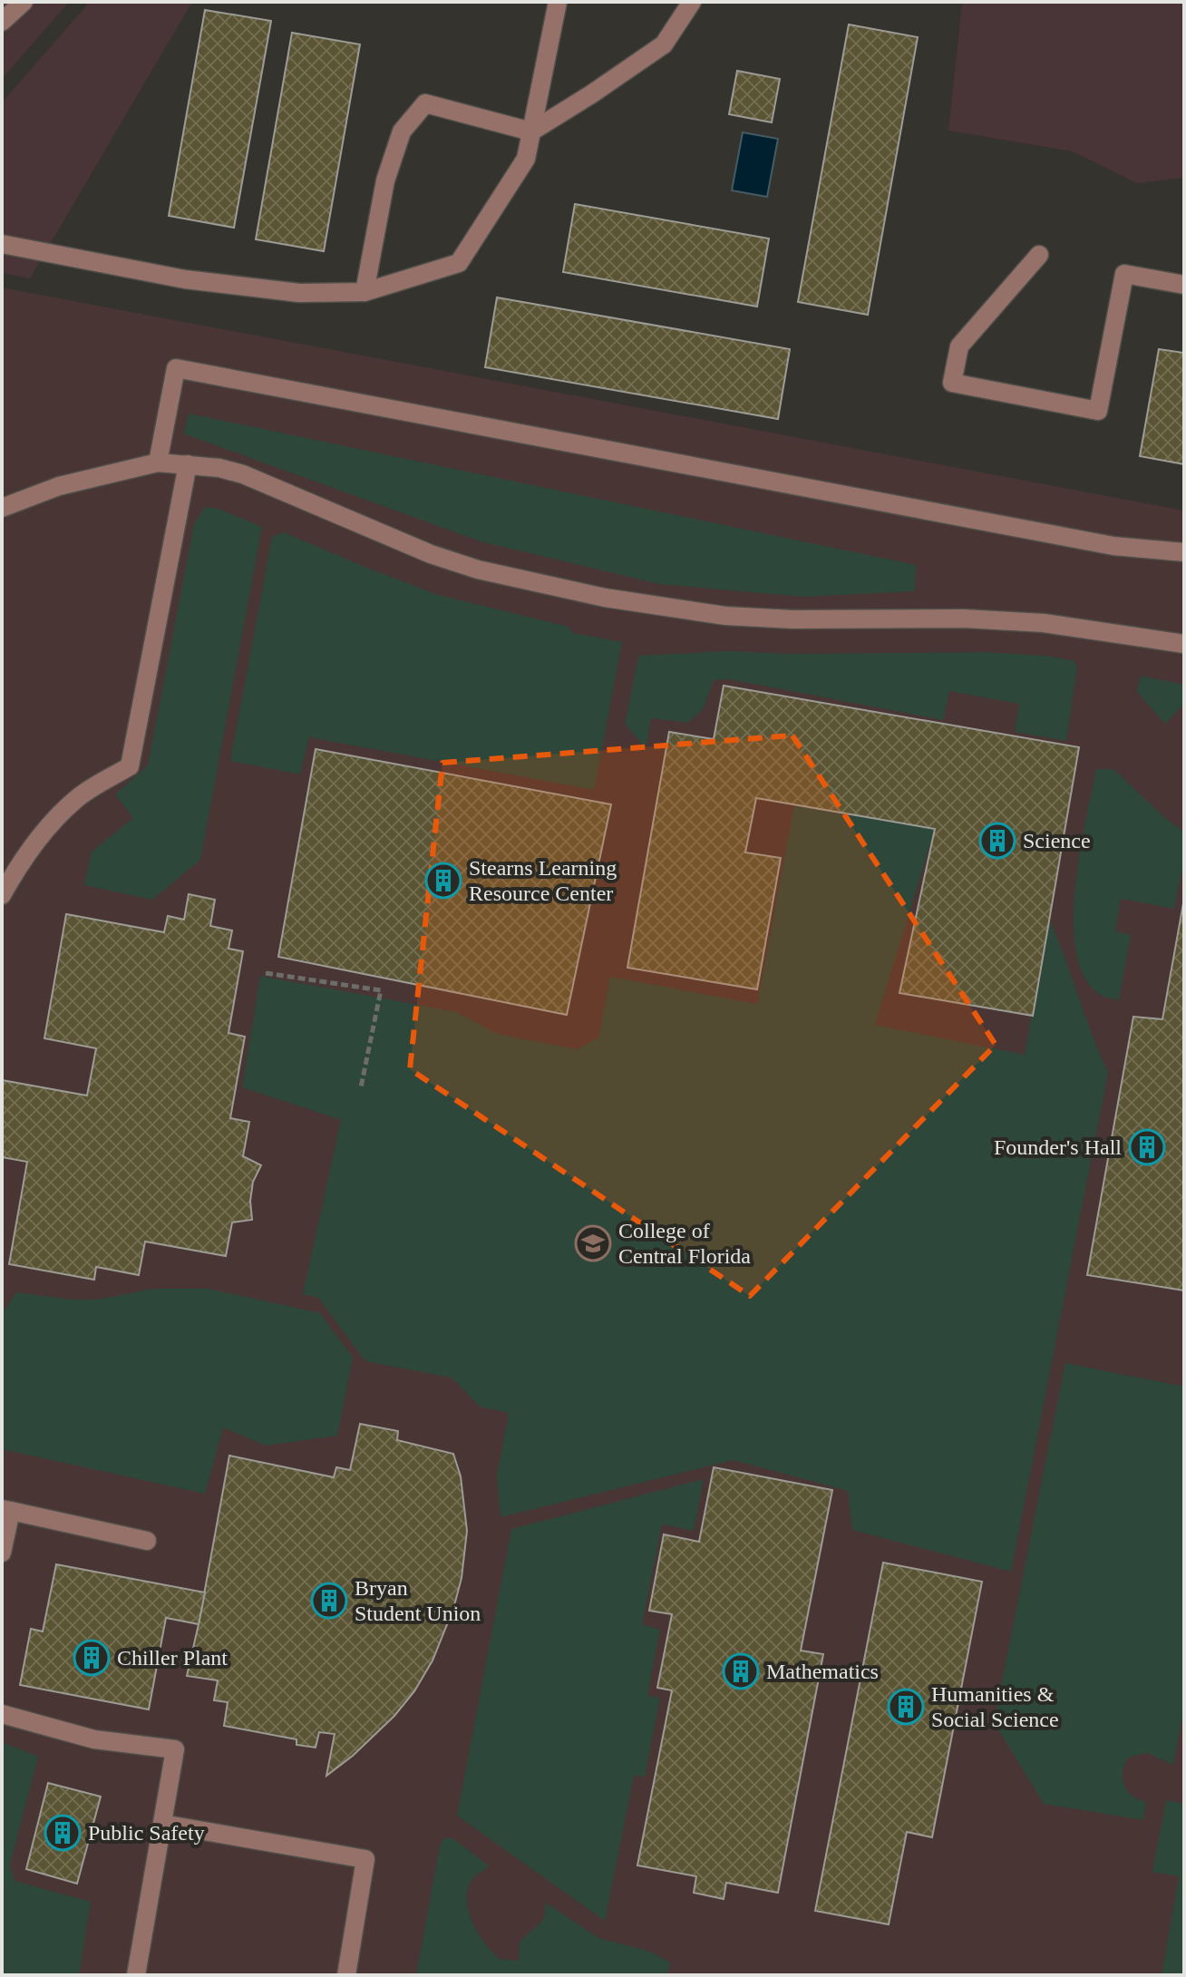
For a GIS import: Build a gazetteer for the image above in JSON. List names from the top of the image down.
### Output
{
  "places": {
    "building": [
      "Science",
      "Stearns Learning Resource Center",
      "Founder's Hall",
      "Bryan Student Union",
      "Chiller Plant",
      "Mathematics",
      "Humanities & Social Science",
      "Public Safety"
    ],
    "school or university": ["College of Central Florida"]
  }
}
